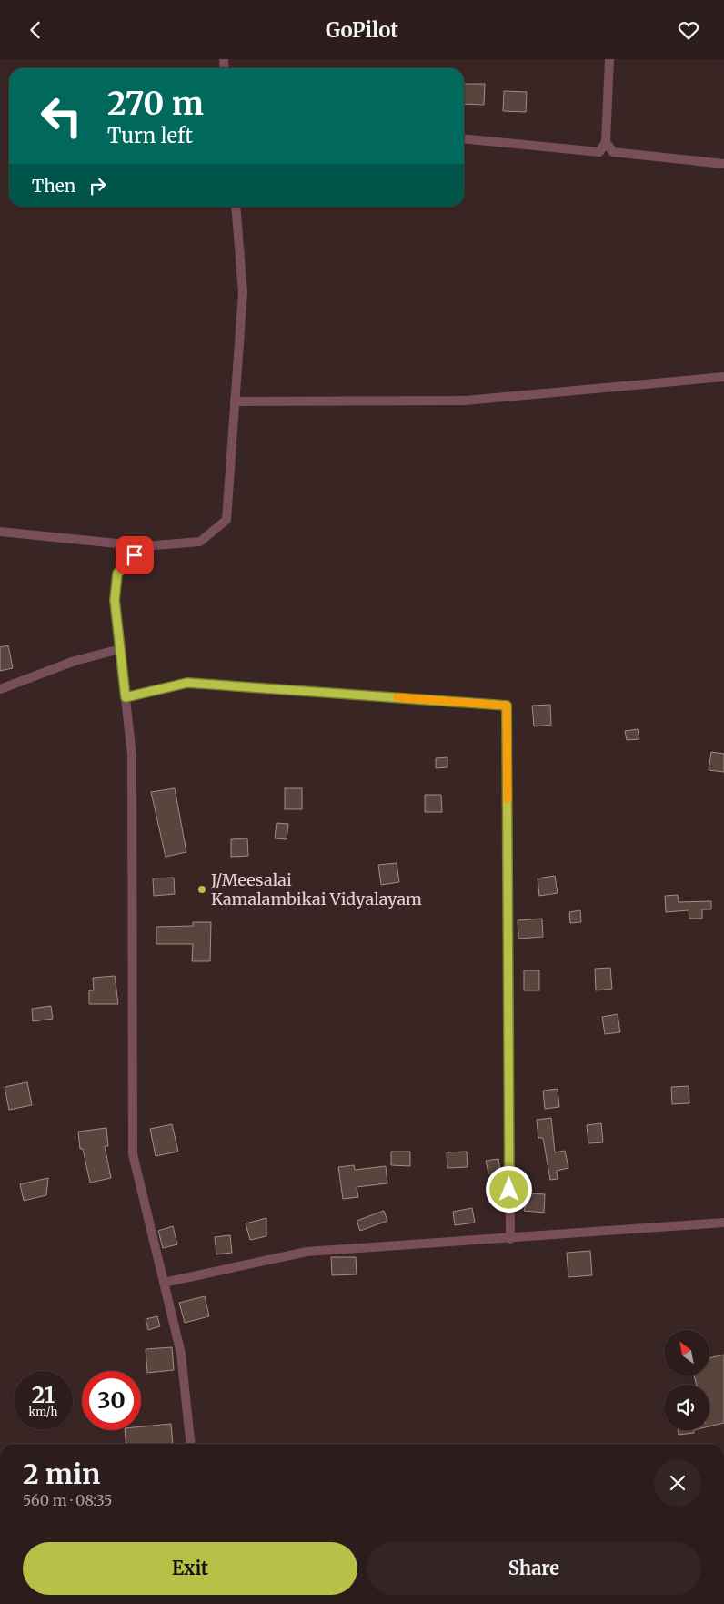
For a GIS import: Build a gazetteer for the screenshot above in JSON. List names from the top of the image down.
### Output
{
  "places": ["J/Meesalai Kamalambikai Vidyalayam"],
  "north": "top left",
  "page": {
    "header": "GoPilot",
    "turn": ["270 m", "Turn left"],
    "then": "Then",
    "speed": "21 km/h",
    "limit": "30",
    "heading": ["2 min", "560 m · 08:35"],
    "buttons": ["Exit", "Share"]
  }
}
